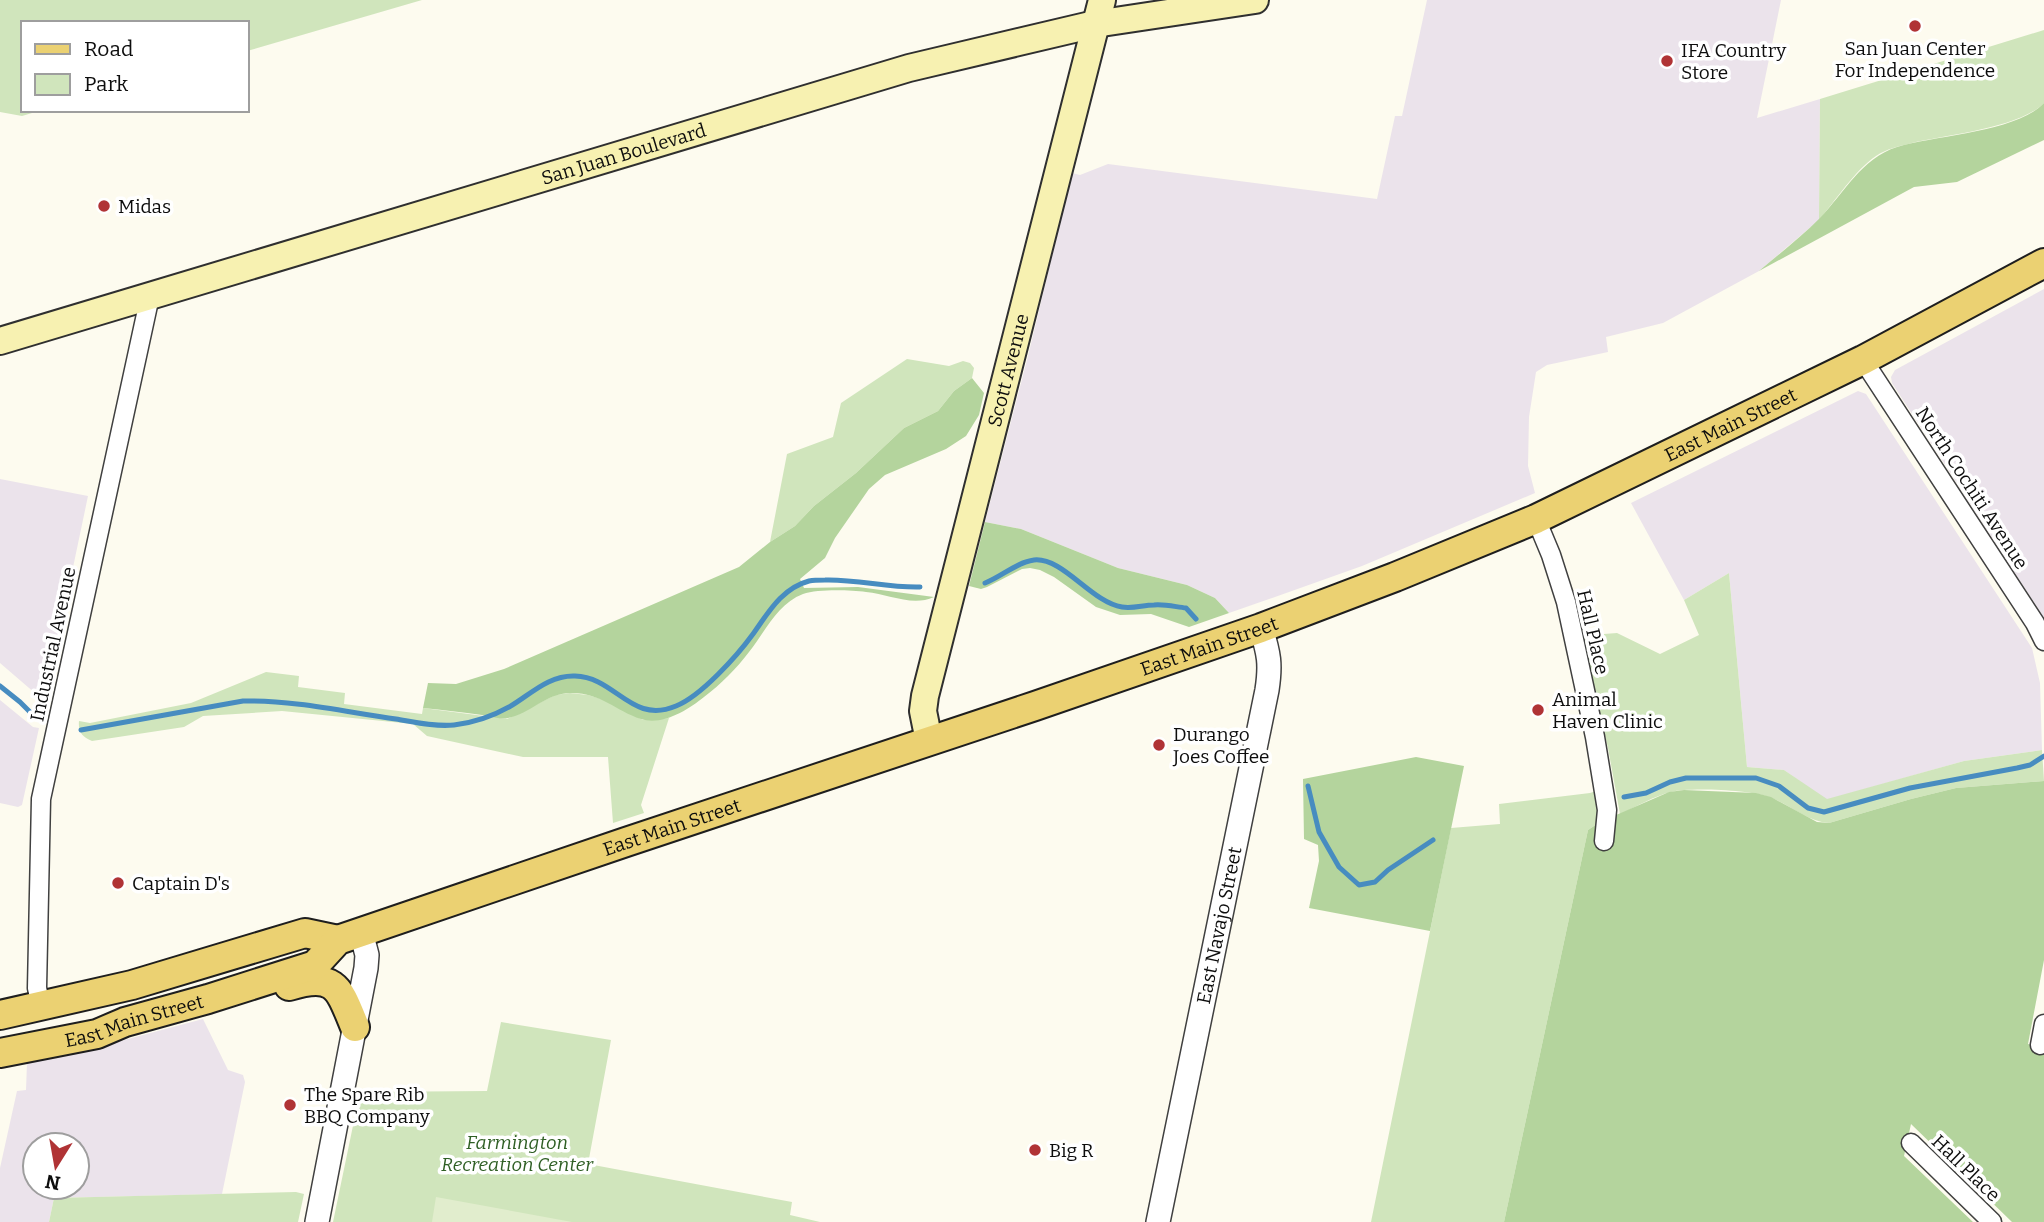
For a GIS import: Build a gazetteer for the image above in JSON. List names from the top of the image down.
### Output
{
  "streets": {
    "main road": ["San Juan Boulevard", "Scott Avenue", "East Main Street"],
    "street": [
      "North Cochiti Avenue",
      "Hall Place",
      "Industrial Avenue",
      "East Navajo Street"
    ]
  },
  "crossings": [
    ["San Juan Boulevard", "Scott Avenue"],
    ["San Juan Boulevard", "Industrial Avenue"],
    ["Scott Avenue", "East Main Street"],
    ["East Main Street", "North Cochiti Avenue"],
    ["East Main Street", "Hall Place"],
    ["East Main Street", "Industrial Avenue"],
    ["East Main Street", "East Navajo Street"]
  ],
  "parks": ["Farmington Recreation Center"],
  "places": [
    "San Juan Center For Independence",
    "IFA Country Store",
    "Midas",
    "Animal Haven Clinic",
    "Durango Joes Coffee",
    "Captain D's",
    "The Spare Rib BBQ Company",
    "Big R"
  ],
  "legend": ["Road", "Park"],
  "north": "bottom"
}
